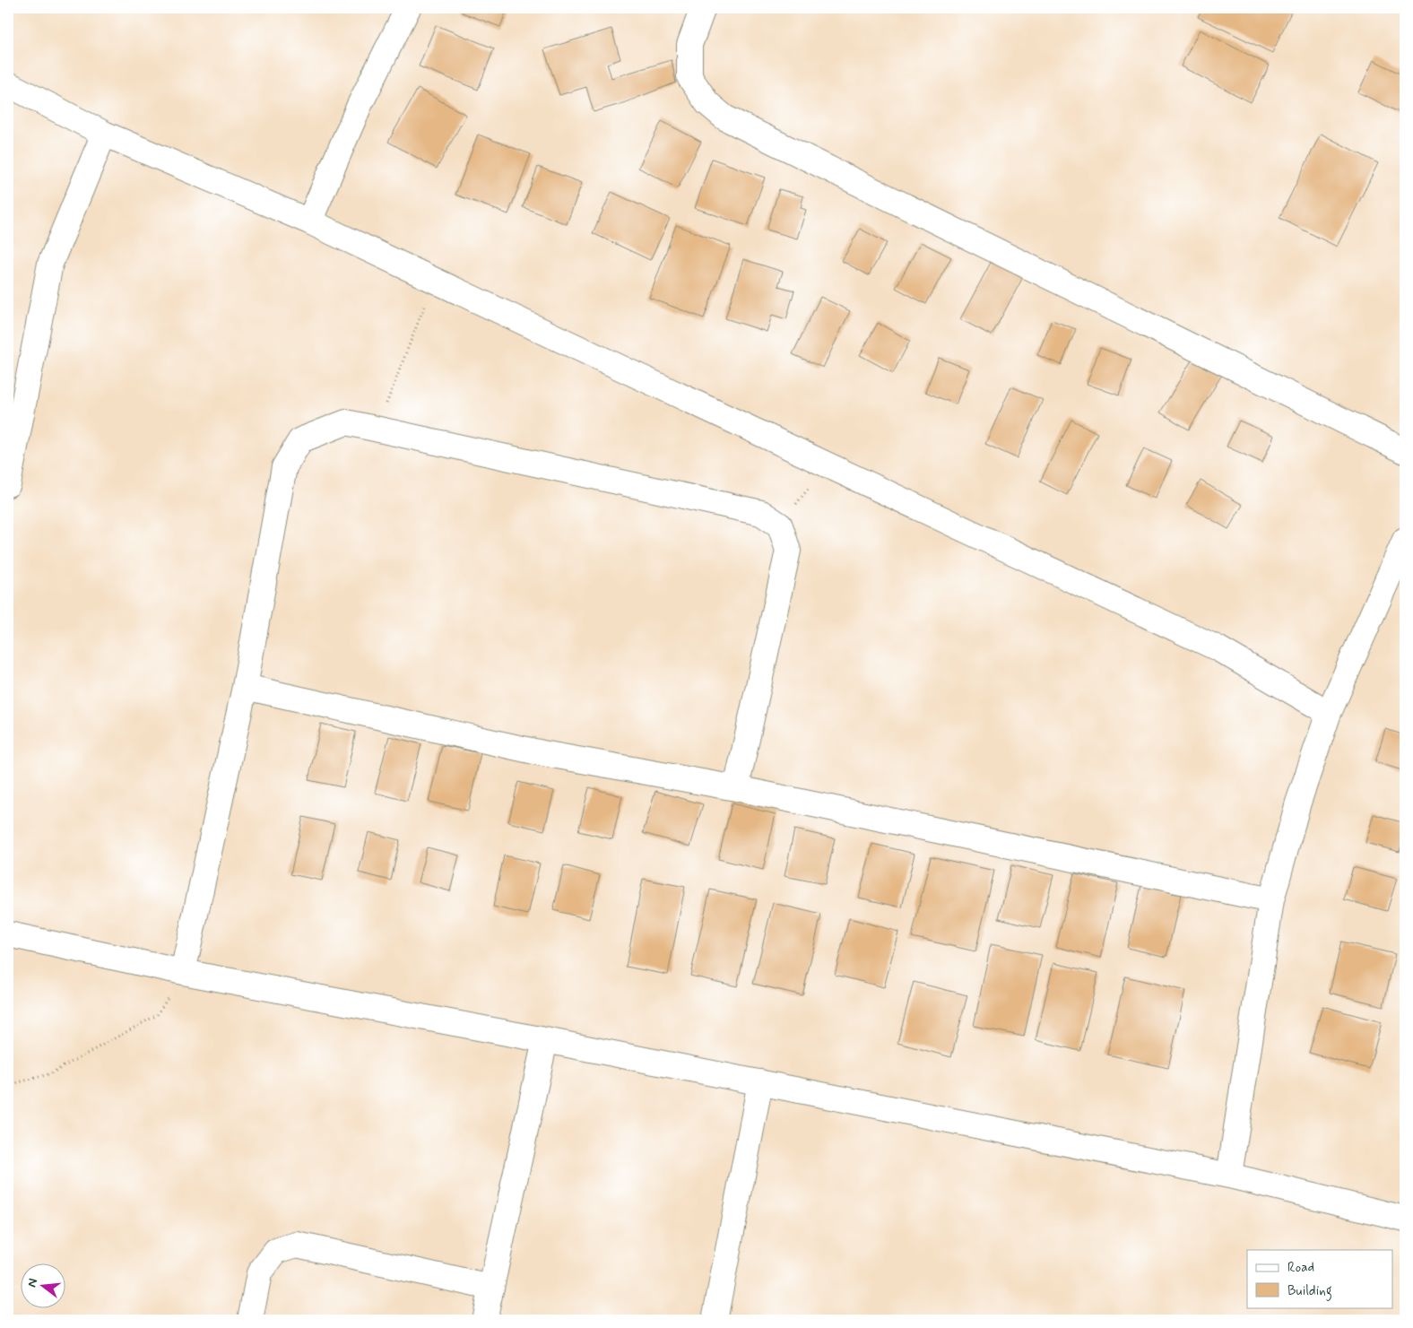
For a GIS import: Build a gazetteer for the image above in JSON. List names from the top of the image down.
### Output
{
  "legend": ["Road", "Building"],
  "north": "left"
}
